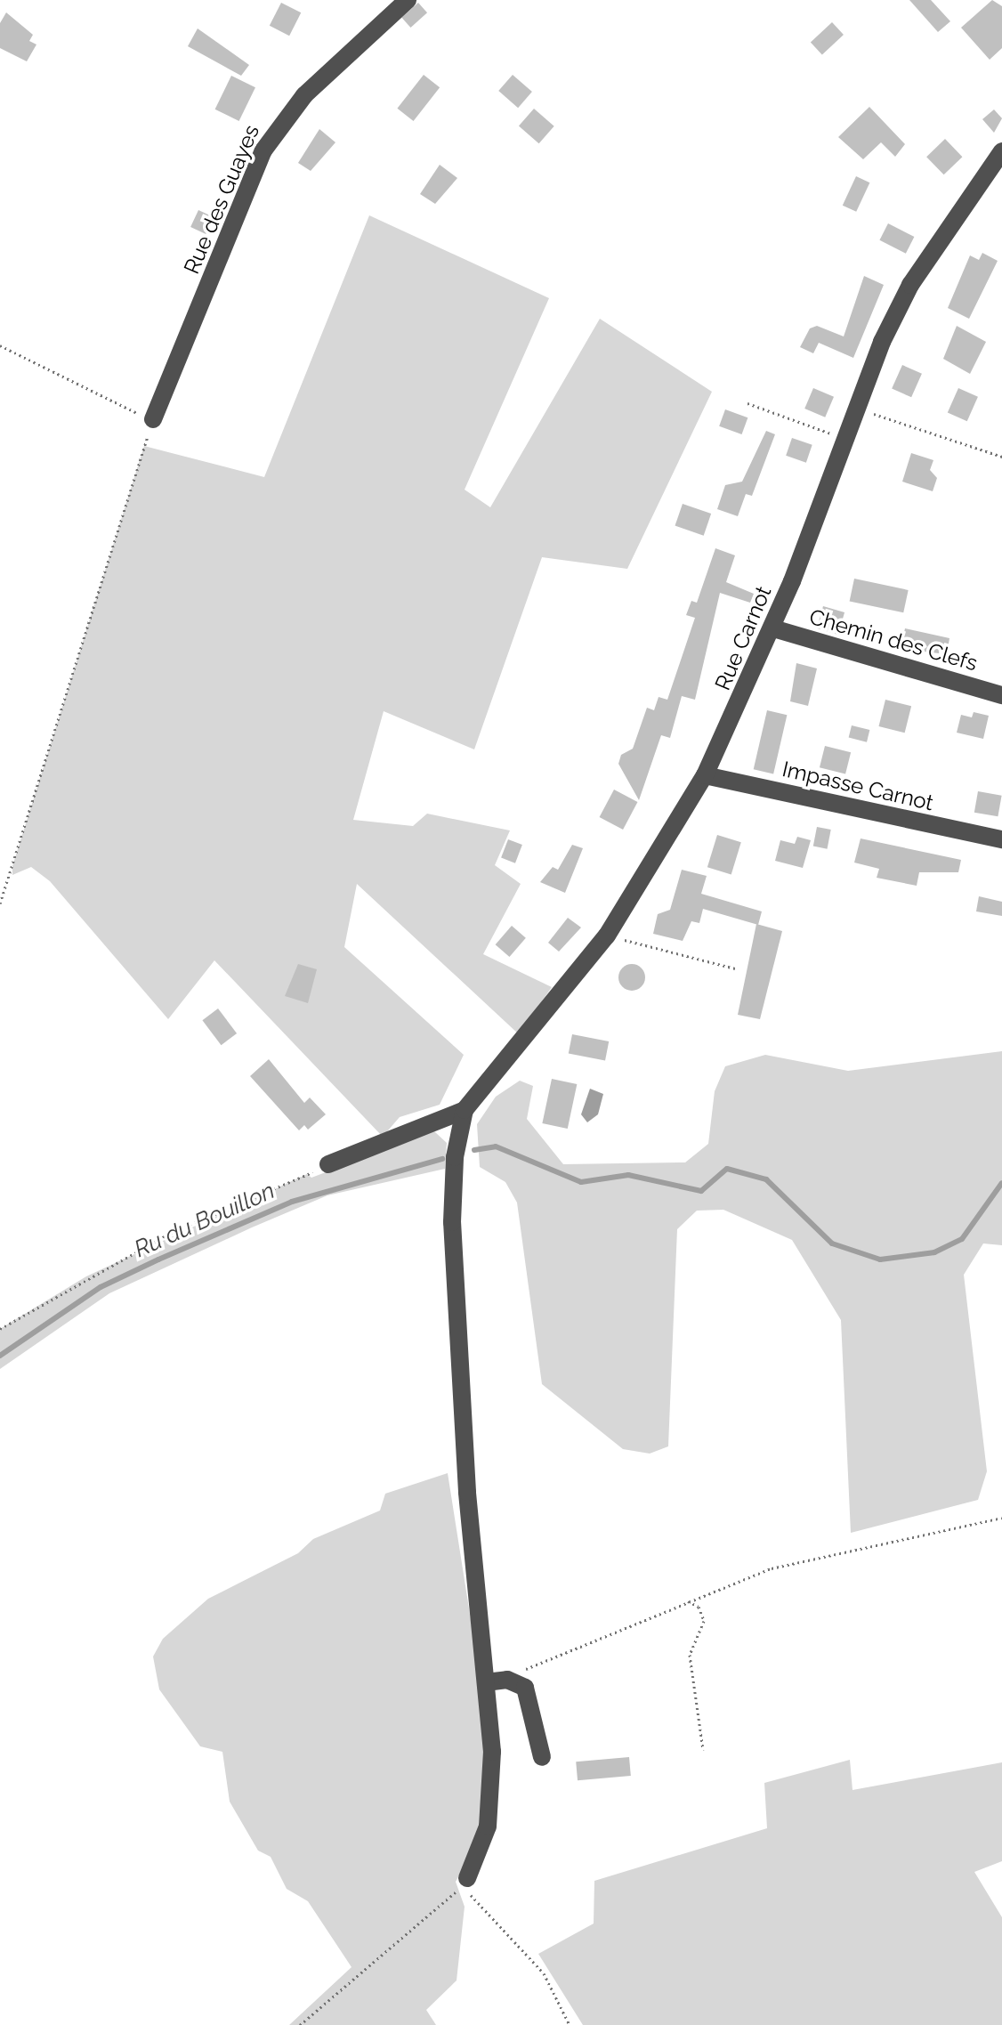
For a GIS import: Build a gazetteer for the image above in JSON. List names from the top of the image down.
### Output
{
  "streets": {
    "street": [
      "Rue des Guayes",
      "Rue Carnot",
      "Chemin des Clefs",
      "Impasse Carnot"
    ]
  },
  "crossings": [
    ["Rue Carnot", "Chemin des Clefs"],
    ["Rue Carnot", "Impasse Carnot"]
  ],
  "water": ["Ru du Bouillon"]
}
